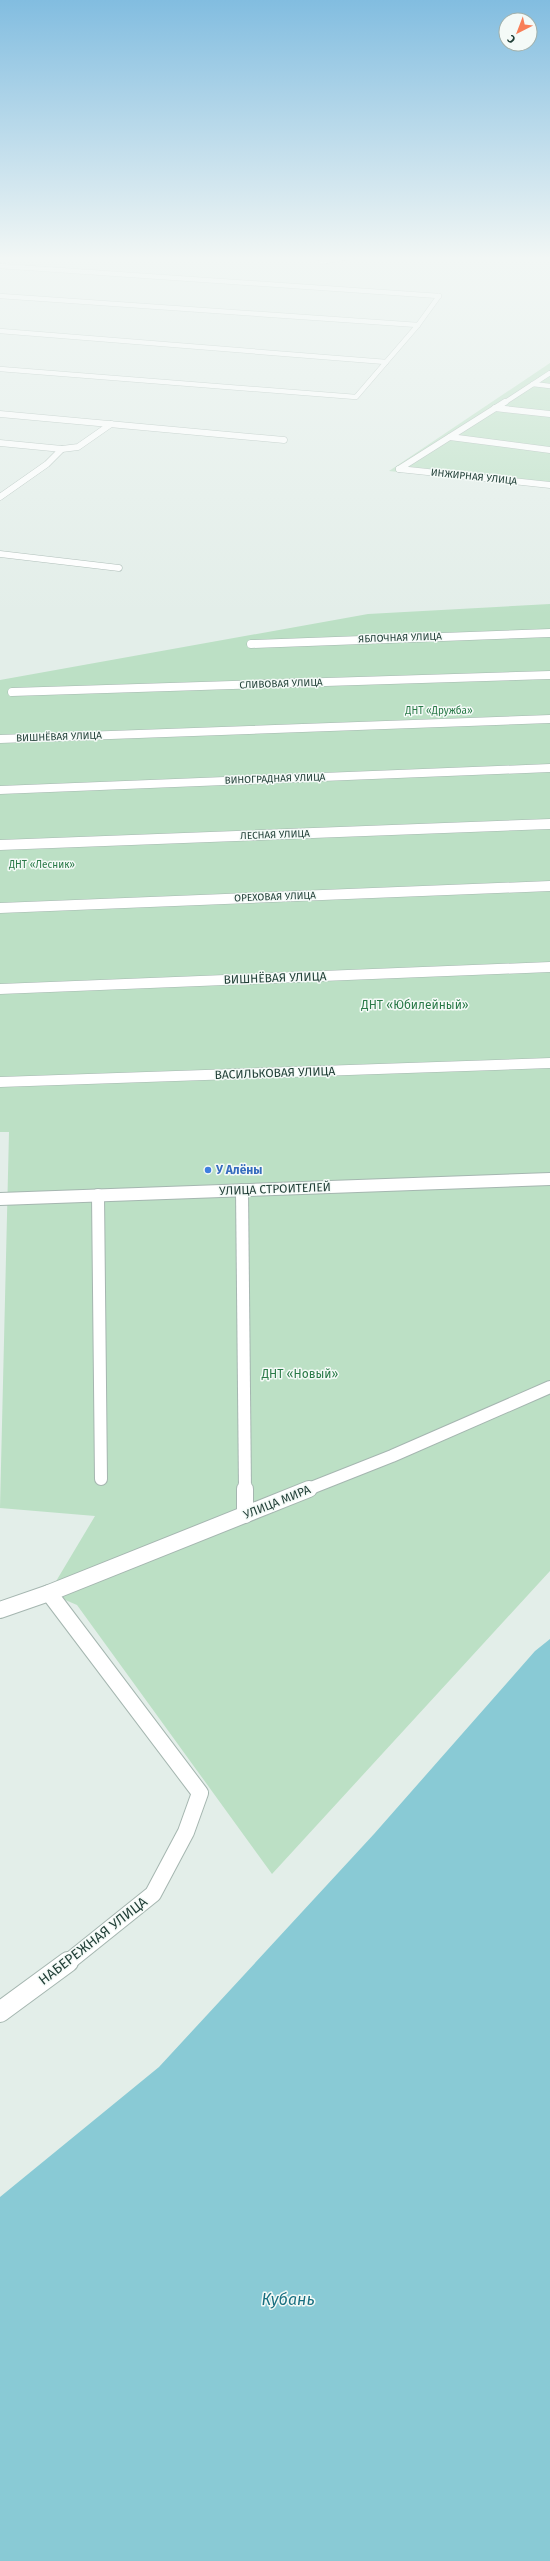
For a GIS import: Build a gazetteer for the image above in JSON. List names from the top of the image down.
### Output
{
  "streets": {
    "street": [
      "ИНЖИРНАЯ УЛИЦА",
      "ЯБЛОЧНАЯ УЛИЦА",
      "СЛИВОВАЯ УЛИЦА",
      "ВИШНЁВАЯ УЛИЦА",
      "ВИНОГРАДНАЯ УЛИЦА",
      "ЛЕСНАЯ УЛИЦА",
      "ОРЕХОВАЯ УЛИЦА",
      "ВАСИЛЬКОВАЯ УЛИЦА",
      "УЛИЦА СТРОИТЕЛЕЙ",
      "УЛИЦА МИРА",
      "НАБЕРЕЖНАЯ УЛИЦА"
    ]
  },
  "crossings": [
    ["УЛИЦА МИРА", "НАБЕРЕЖНАЯ УЛИЦА"]
  ],
  "water": ["Кубань"],
  "parks": [
    "ДНТ «Дружба»",
    "ДНТ «Лесник»",
    "ДНТ «Юбилейный»",
    "ДНТ «Новый»"
  ],
  "places": ["У Алёны"],
  "north": "bottom left"
}
